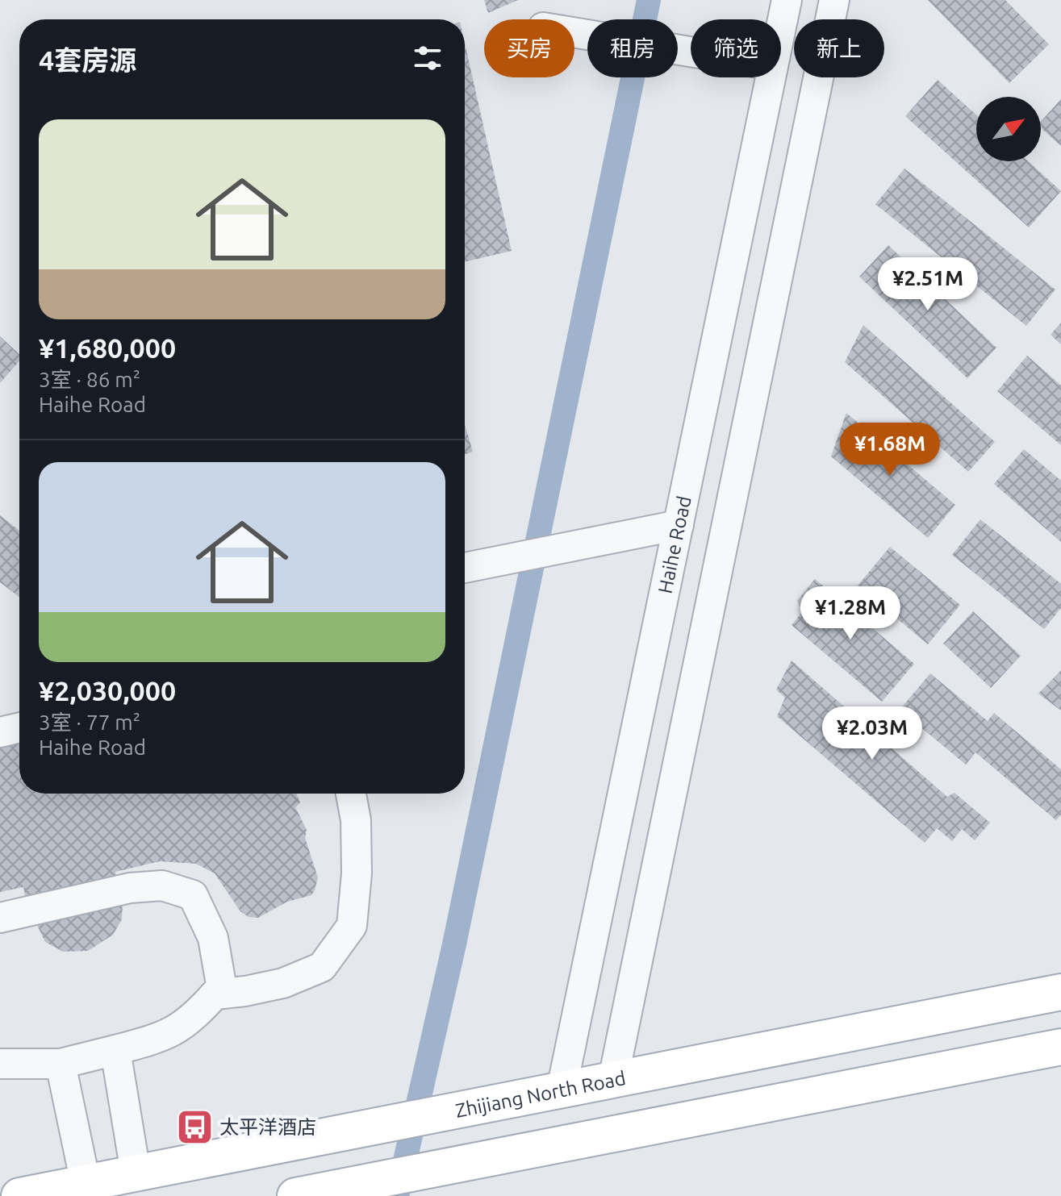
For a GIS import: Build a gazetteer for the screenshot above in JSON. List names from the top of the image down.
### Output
{
  "streets": {
    "main road": ["Zhijiang North Road"],
    "street": ["Haihe Road"]
  },
  "crossings": [
    ["Haihe Road", "Zhijiang North Road"]
  ],
  "places": {
    "bus stop": ["太平洋酒店"]
  },
  "north": "top right",
  "page": {
    "chip": [
      "买房",
      "租房",
      "筛选",
      "新上"
    ],
    "heading": "4套房源",
    "list": [
      {
        "name": "¥1,680,000",
        "note": "3室 · 86 m² · Haihe Road"
      },
      {
        "name": "¥2,030,000",
        "note": "3室 · 77 m² · Haihe Road"
      }
    ],
    "price": [
      "¥2.51M",
      "¥1.68M",
      "¥1.28M",
      "¥2.03M"
    ]
  }
}
